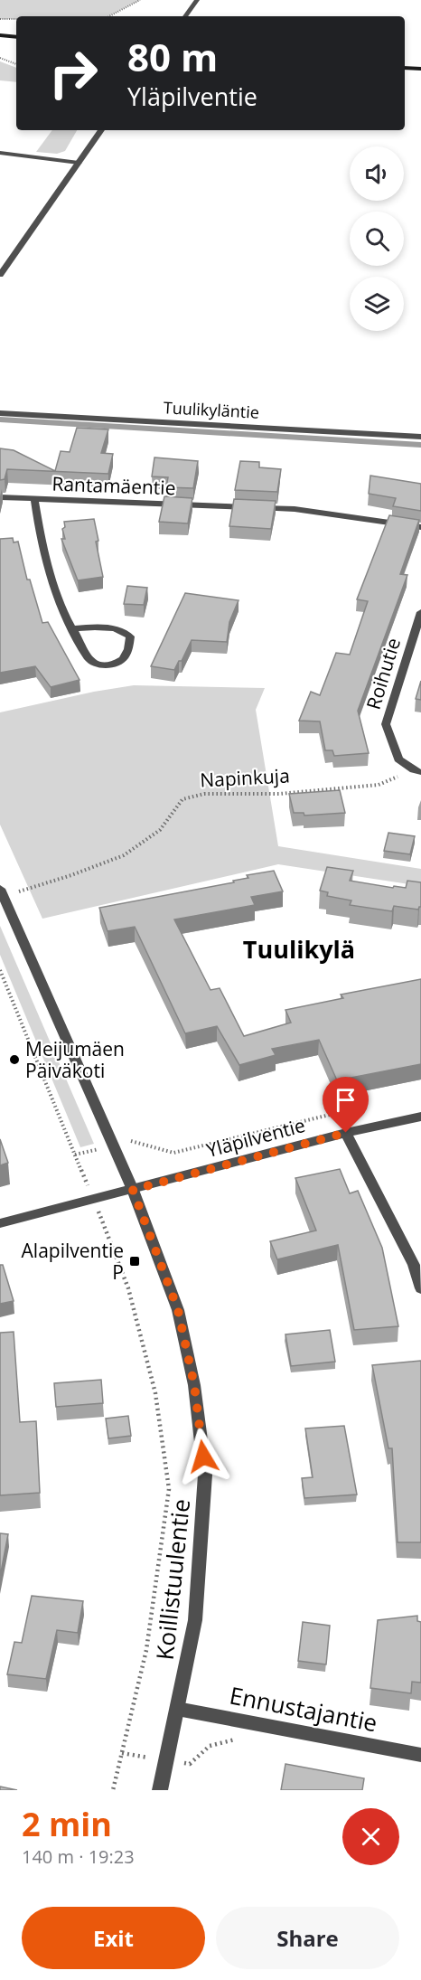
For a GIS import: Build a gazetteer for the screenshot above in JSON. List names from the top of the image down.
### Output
{
  "streets": {
    "street": [
      "Tuulikyläntie",
      "Rantamäentie",
      "Roihutie",
      "Yläpilventie",
      "Koillistuulentie",
      "Ennustajantie"
    ],
    "path": ["Napinkuja"]
  },
  "crossings": [
    ["Roihutie", "Napinkuja"],
    ["Napinkuja", "Koillistuulentie"],
    ["Yläpilventie", "Koillistuulentie"],
    ["Koillistuulentie", "Ennustajantie"]
  ],
  "districts": ["Tuulikylä"],
  "places": {
    "other": ["Meijumäen Päiväkoti"],
    "transit": ["Alapilventie P"]
  },
  "page": {
    "turn": ["80 m", "Yläpilventie"],
    "heading": ["2 min", "140 m · 19:23"],
    "buttons": ["Exit", "Share"]
  }
}
